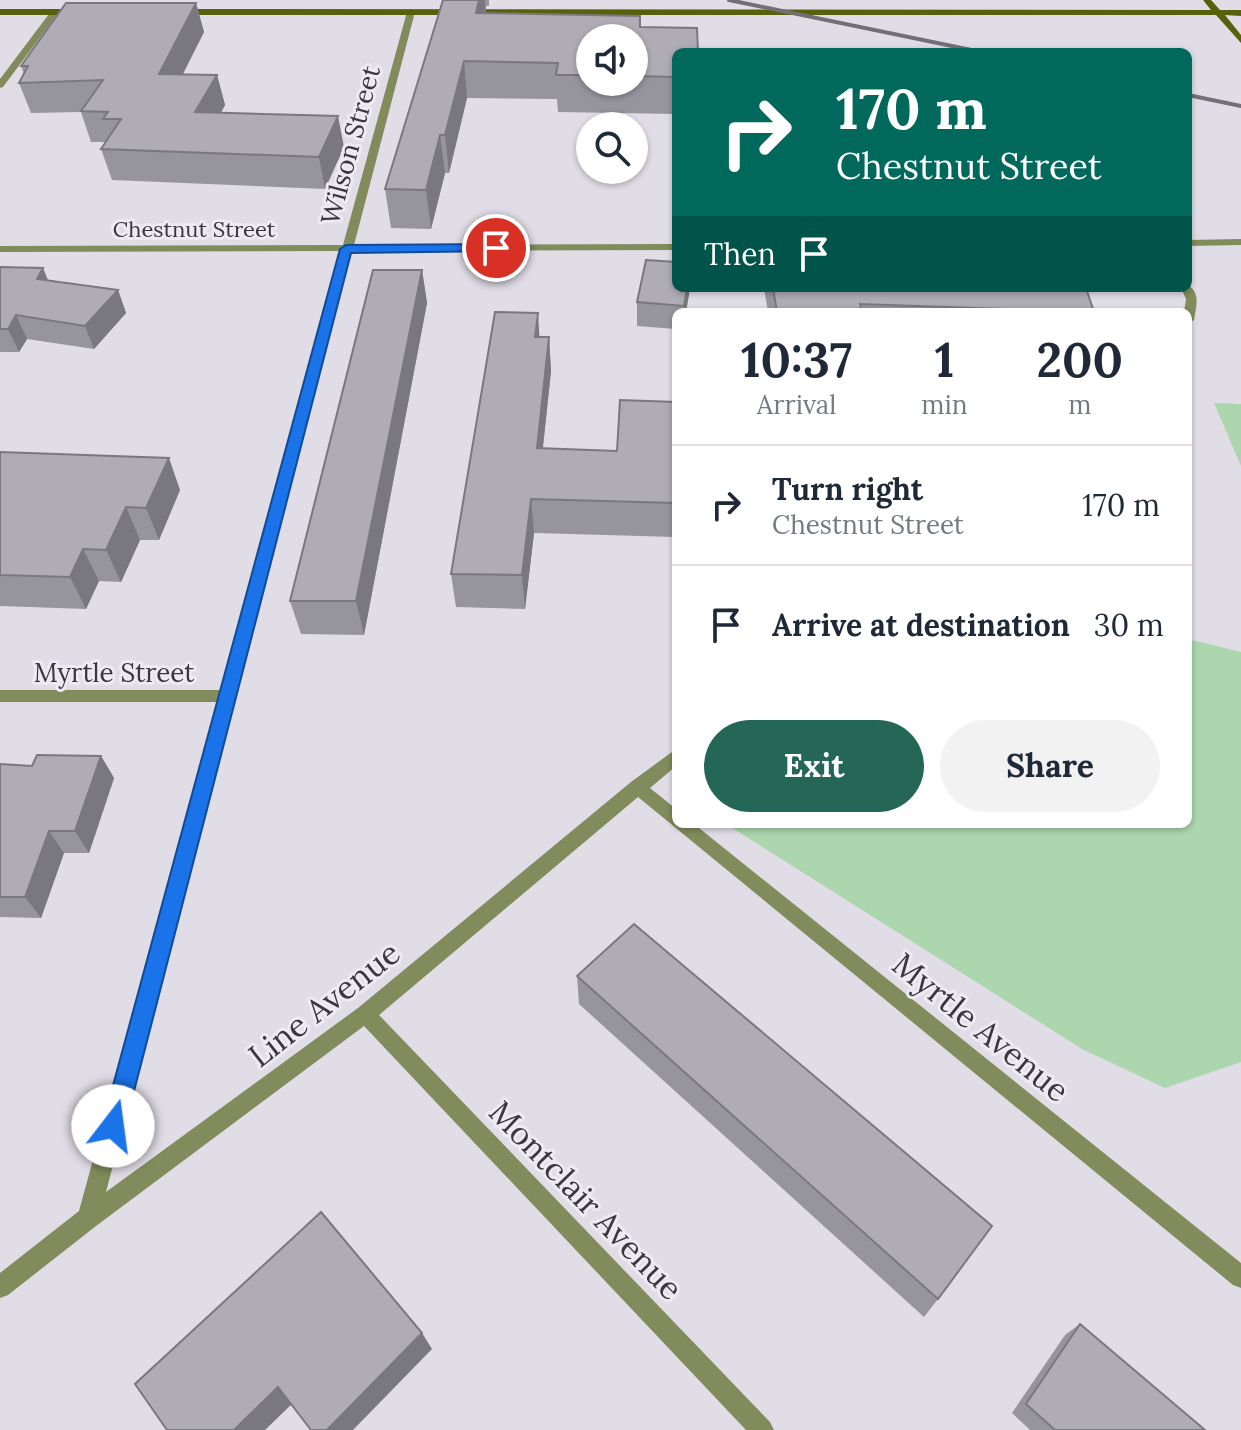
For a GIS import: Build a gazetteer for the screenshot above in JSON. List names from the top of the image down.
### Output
{
  "streets": {
    "street": [
      "Wilson Street",
      "Chestnut Street",
      "Myrtle Street",
      "Line Avenue",
      "Myrtle Avenue",
      "Montclair Avenue"
    ]
  },
  "crossings": [
    ["Wilson Street", "Chestnut Street"],
    ["Wilson Street", "Myrtle Street"],
    ["Wilson Street", "Line Avenue"],
    ["Line Avenue", "Montclair Avenue"]
  ],
  "page": {
    "turn": ["170 m", "Chestnut Street"],
    "then": "Then",
    "eta": [
      "10:37",
      "Arrival",
      "1",
      "min",
      "200",
      "m"
    ],
    "list": [
      {
        "name": "Turn right",
        "note": "Chestnut Street",
        "value": "170 m"
      },
      {
        "name": "Arrive at destination",
        "value": "30 m"
      }
    ],
    "buttons": ["Exit", "Share"]
  }
}
